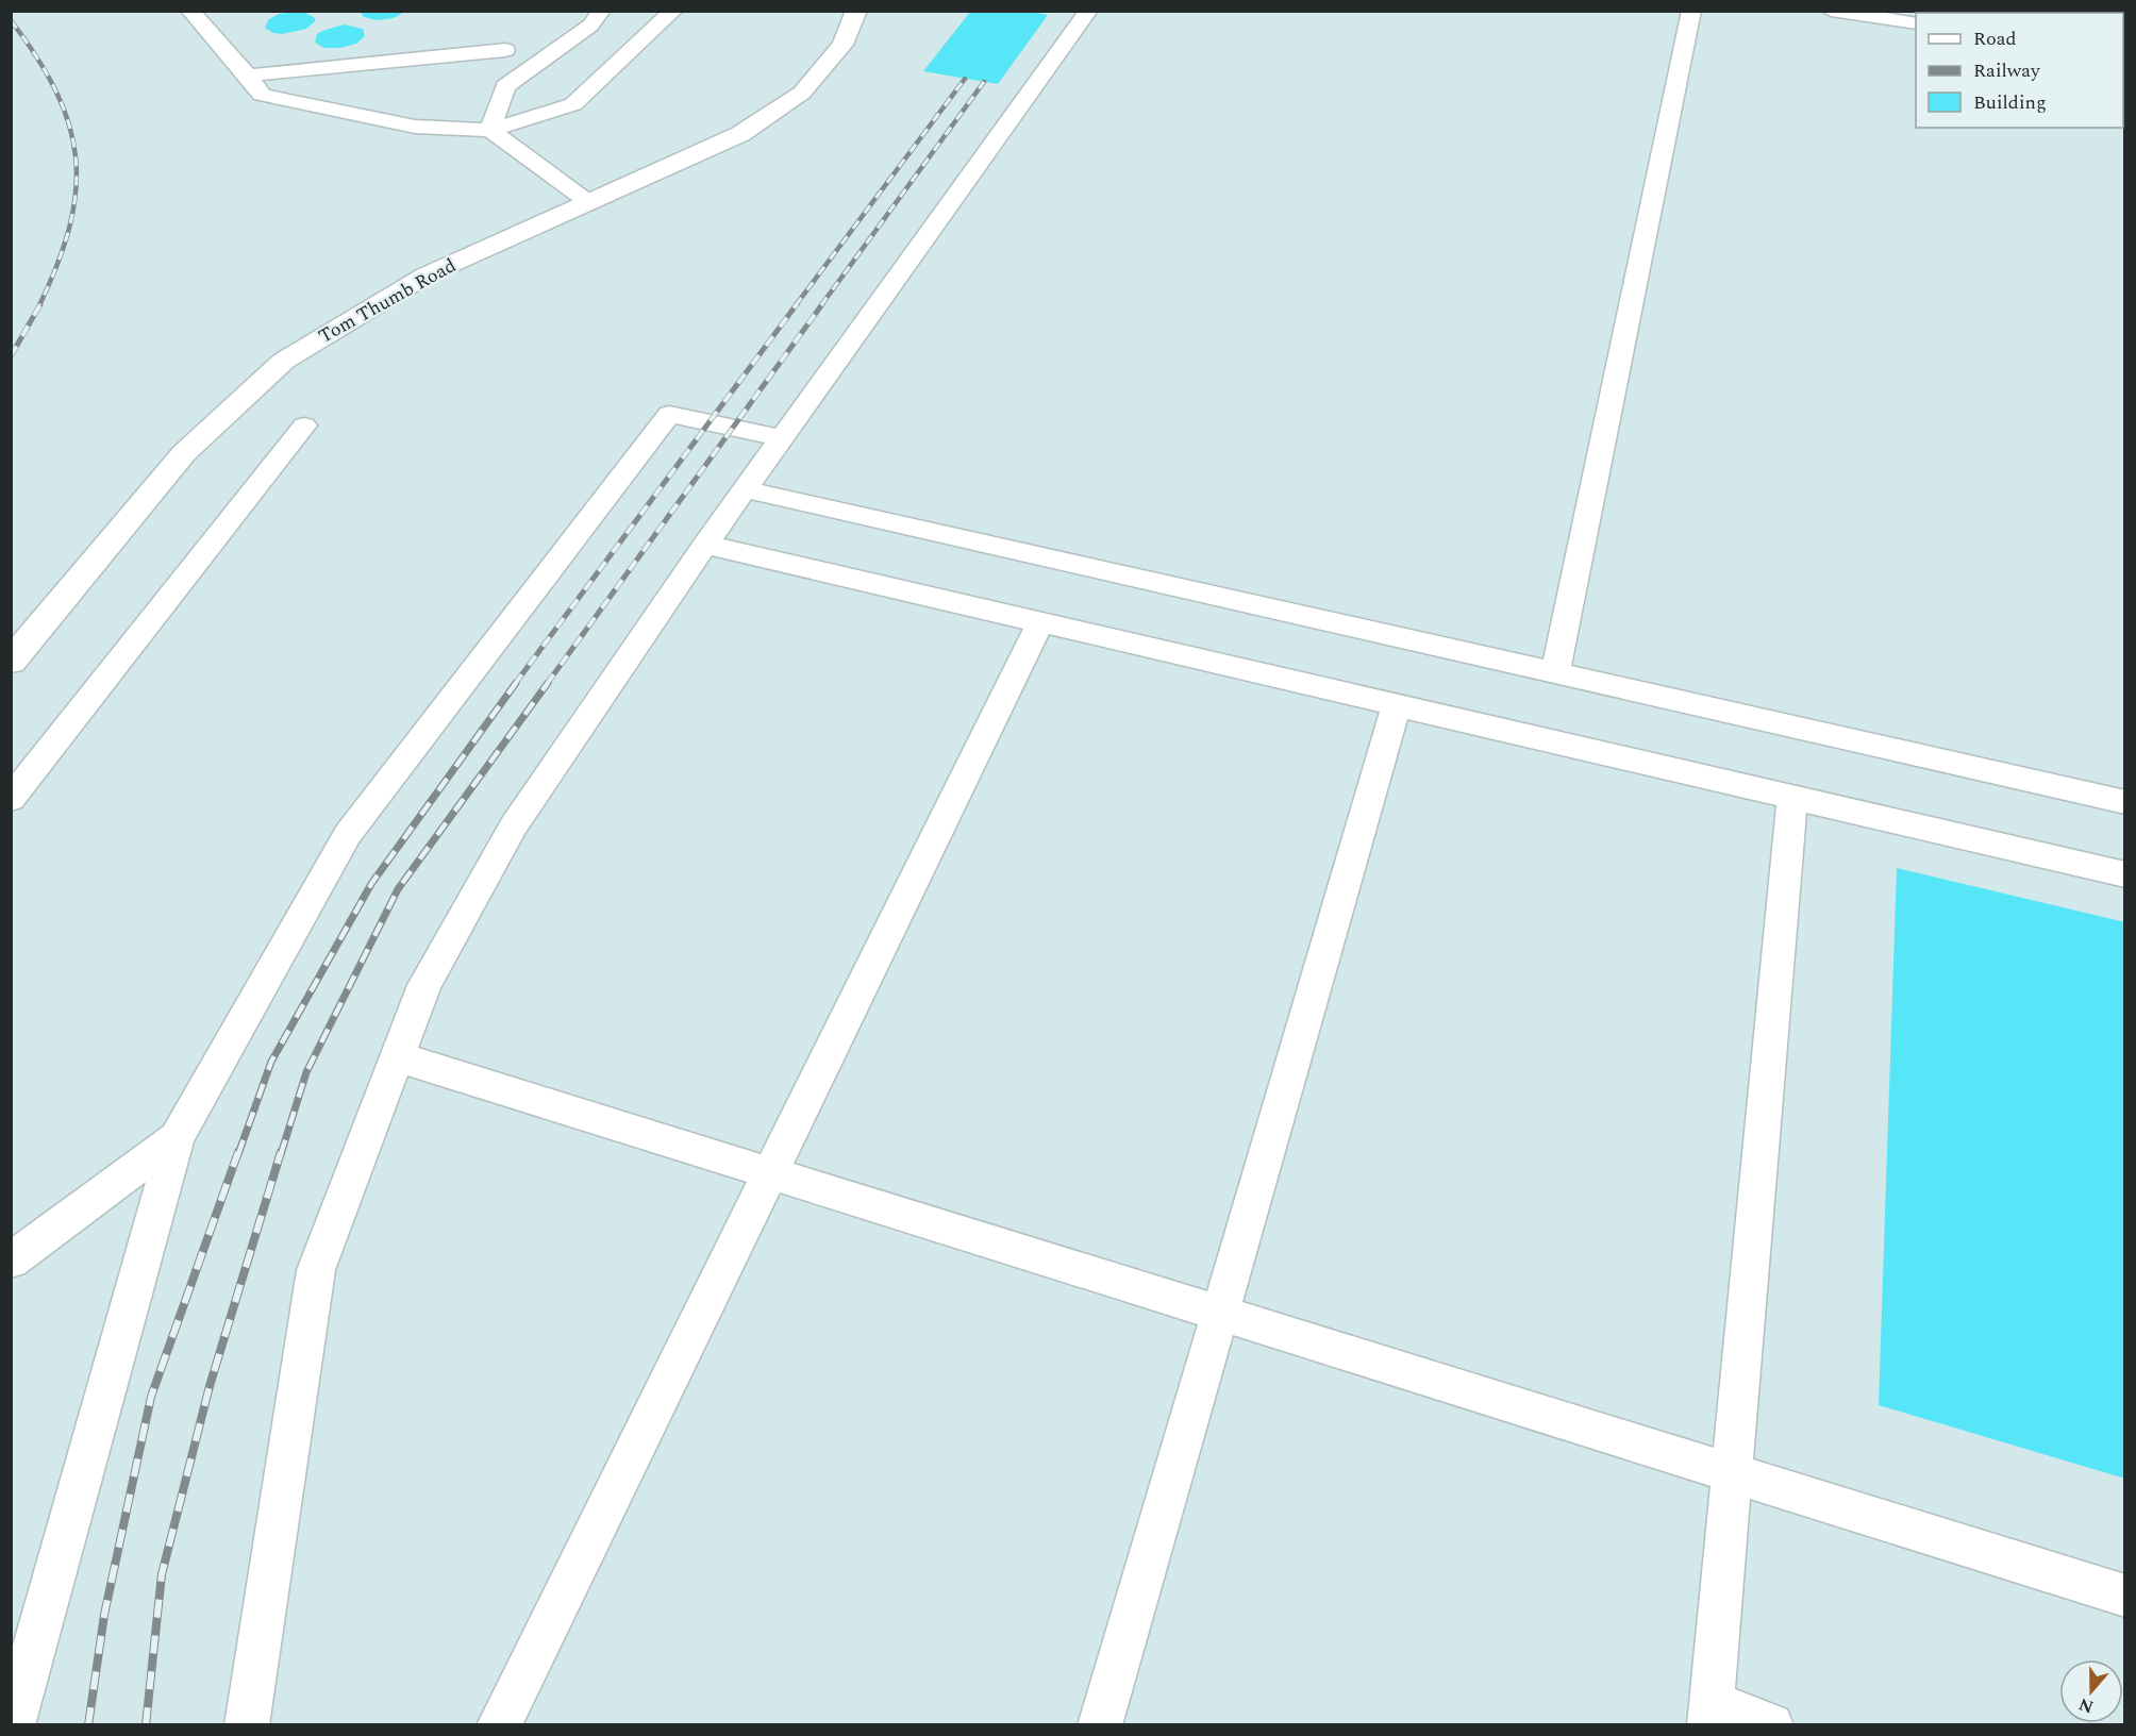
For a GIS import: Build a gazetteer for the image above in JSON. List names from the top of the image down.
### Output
{
  "streets": {
    "street": ["Tom Thumb Road"]
  },
  "legend": ["Road", "Railway", "Building"],
  "north": "bottom"
}
